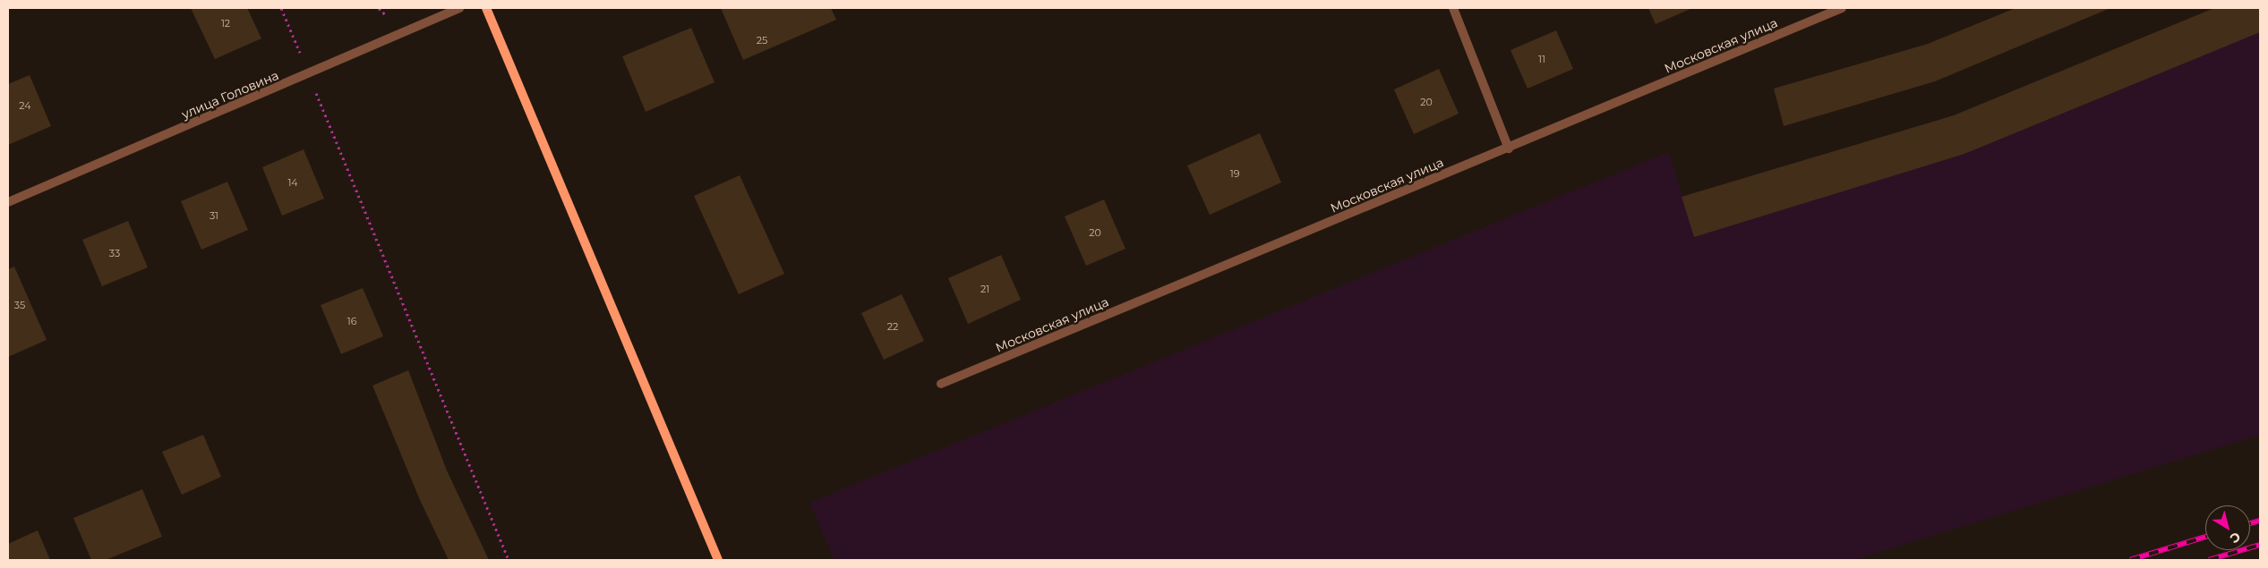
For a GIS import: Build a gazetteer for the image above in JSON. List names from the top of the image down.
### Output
{
  "streets": {
    "street": ["Московская улица", "улица Головина"]
  },
  "house_numbers": [
    "12",
    "25",
    "11",
    "20",
    "24",
    "19",
    "14",
    "31",
    "20",
    "33",
    "21",
    "35",
    "16",
    "22"
  ],
  "north": "bottom right"
}
